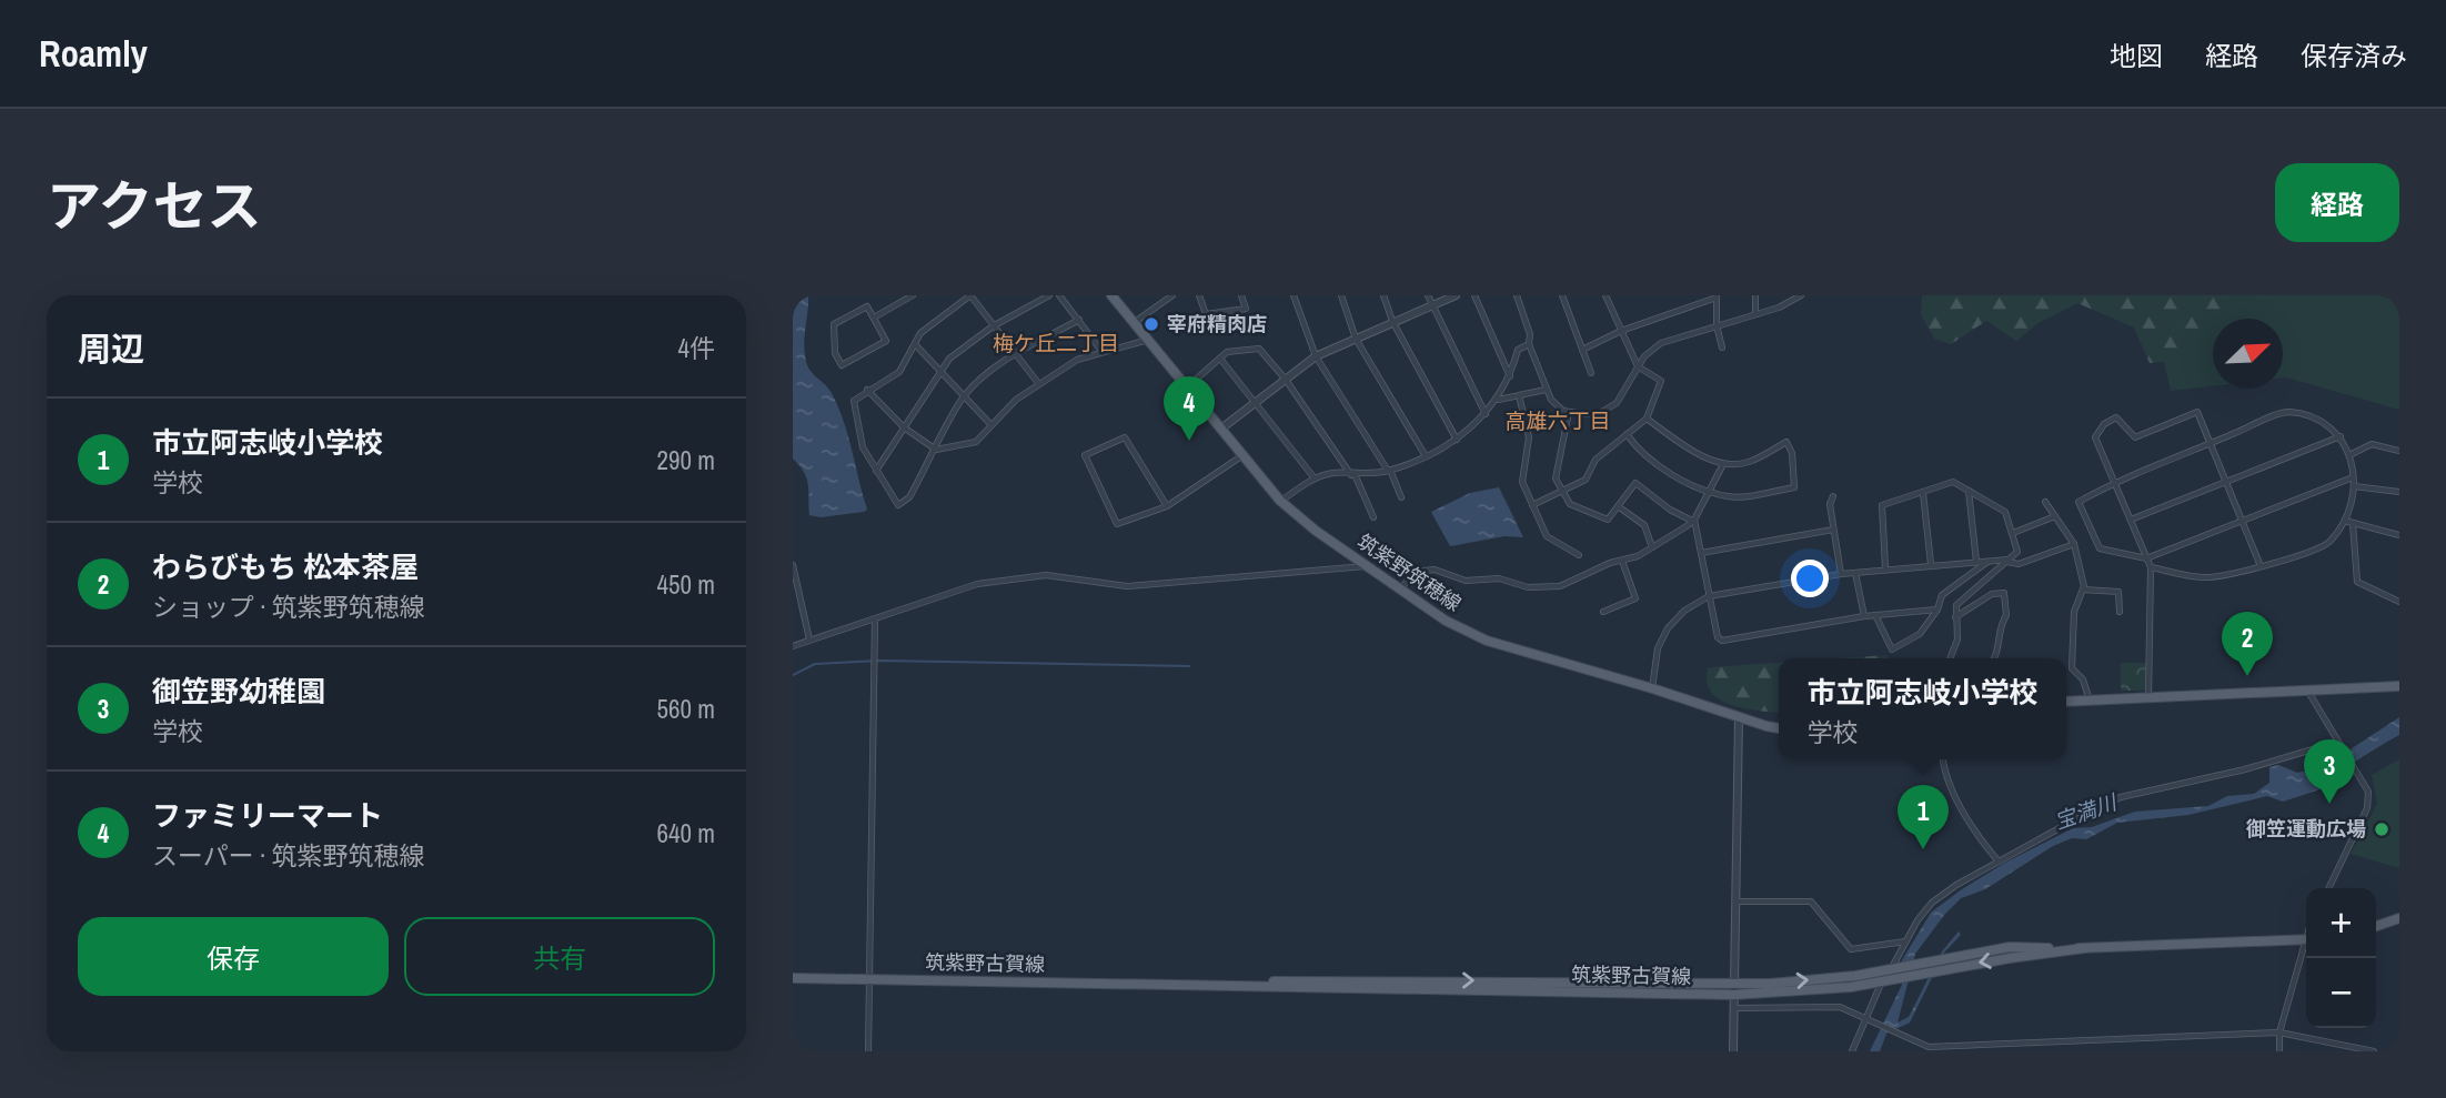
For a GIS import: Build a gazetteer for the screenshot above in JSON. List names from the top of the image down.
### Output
{
  "streets": {
    "main road": ["筑紫野筑穂線", "筑紫野古賀線"]
  },
  "districts": ["梅ケ丘二丁目", "高雄六丁目"],
  "water": ["宝満川"],
  "places": ["宰府精肉店", "御笠運動広場"],
  "north": "top right",
  "page": {
    "header": "Roamly",
    "nav": ["地図", "経路", "保存済み"],
    "title": "アクセス",
    "buttons": [
      "経路",
      ["保存", "共有"]
    ],
    "heading": ["周辺", "4件"],
    "pins": [
      "4",
      "2",
      "3",
      "1"
    ],
    "list": [
      {
        "mark": "1",
        "name": "市立阿志岐小学校",
        "note": "学校",
        "value": "290 m"
      },
      {
        "mark": "2",
        "name": "わらびもち 松本茶屋",
        "note": "ショップ · 筑紫野筑穂線",
        "value": "450 m"
      },
      {
        "mark": "3",
        "name": "御笠野幼稚園",
        "note": "学校",
        "value": "560 m"
      },
      {
        "mark": "4",
        "name": "ファミリーマート",
        "note": "スーパー · 筑紫野筑穂線",
        "value": "640 m"
      }
    ],
    "popup": ["市立阿志岐小学校", "学校"],
    "map_buttons": ["+", "−"]
  }
}
